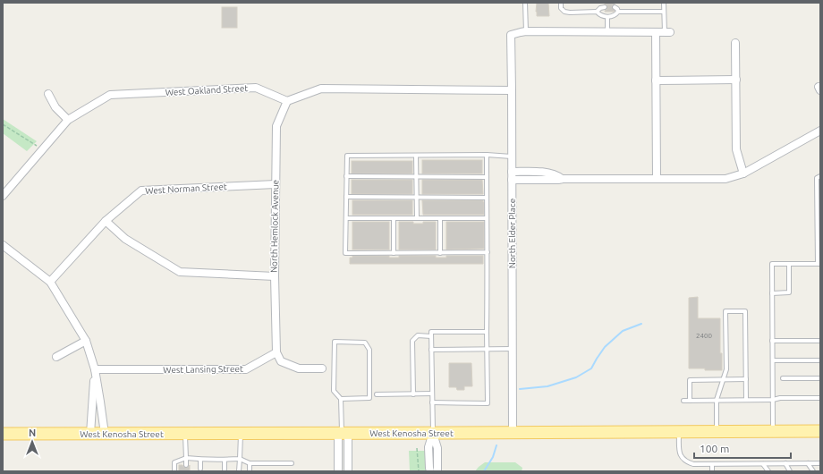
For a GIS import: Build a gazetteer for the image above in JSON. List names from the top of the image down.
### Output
{
  "streets": {
    "main road": ["West Kenosha Street"],
    "street": [
      "West Oakland Street",
      "West Norman Street",
      "North Hemlock Avenue",
      "North Elder Place",
      "West Lansing Street"
    ]
  },
  "crossings": [
    ["West Oakland Street", "North Hemlock Avenue"],
    ["West Norman Street", "North Hemlock Avenue"],
    ["North Hemlock Avenue", "West Lansing Street"],
    ["North Elder Place", "West Kenosha Street"]
  ],
  "house_numbers": ["2400"],
  "scale_bar": "100 m",
  "north": "top"
}
